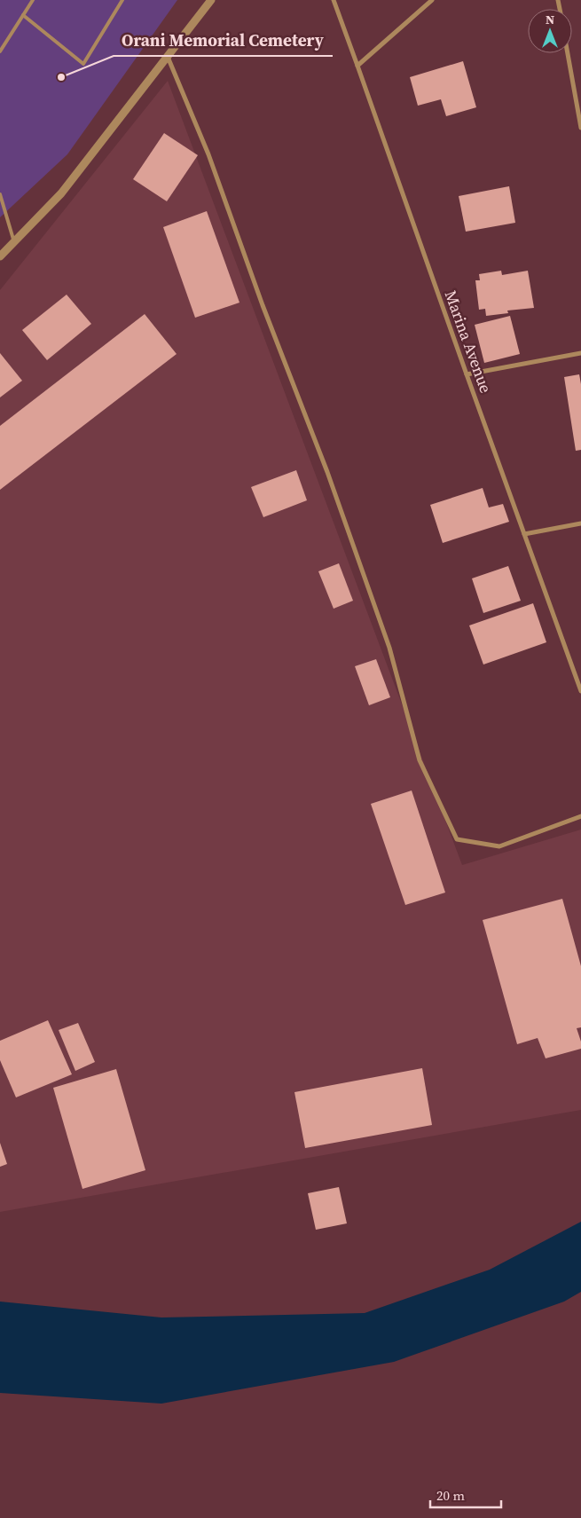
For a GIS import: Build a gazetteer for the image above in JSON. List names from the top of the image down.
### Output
{
  "streets": {
    "street": ["Marina Avenue"]
  },
  "places": ["Orani Memorial Cemetery"],
  "scale_bar": "20 m",
  "north": "top"
}
